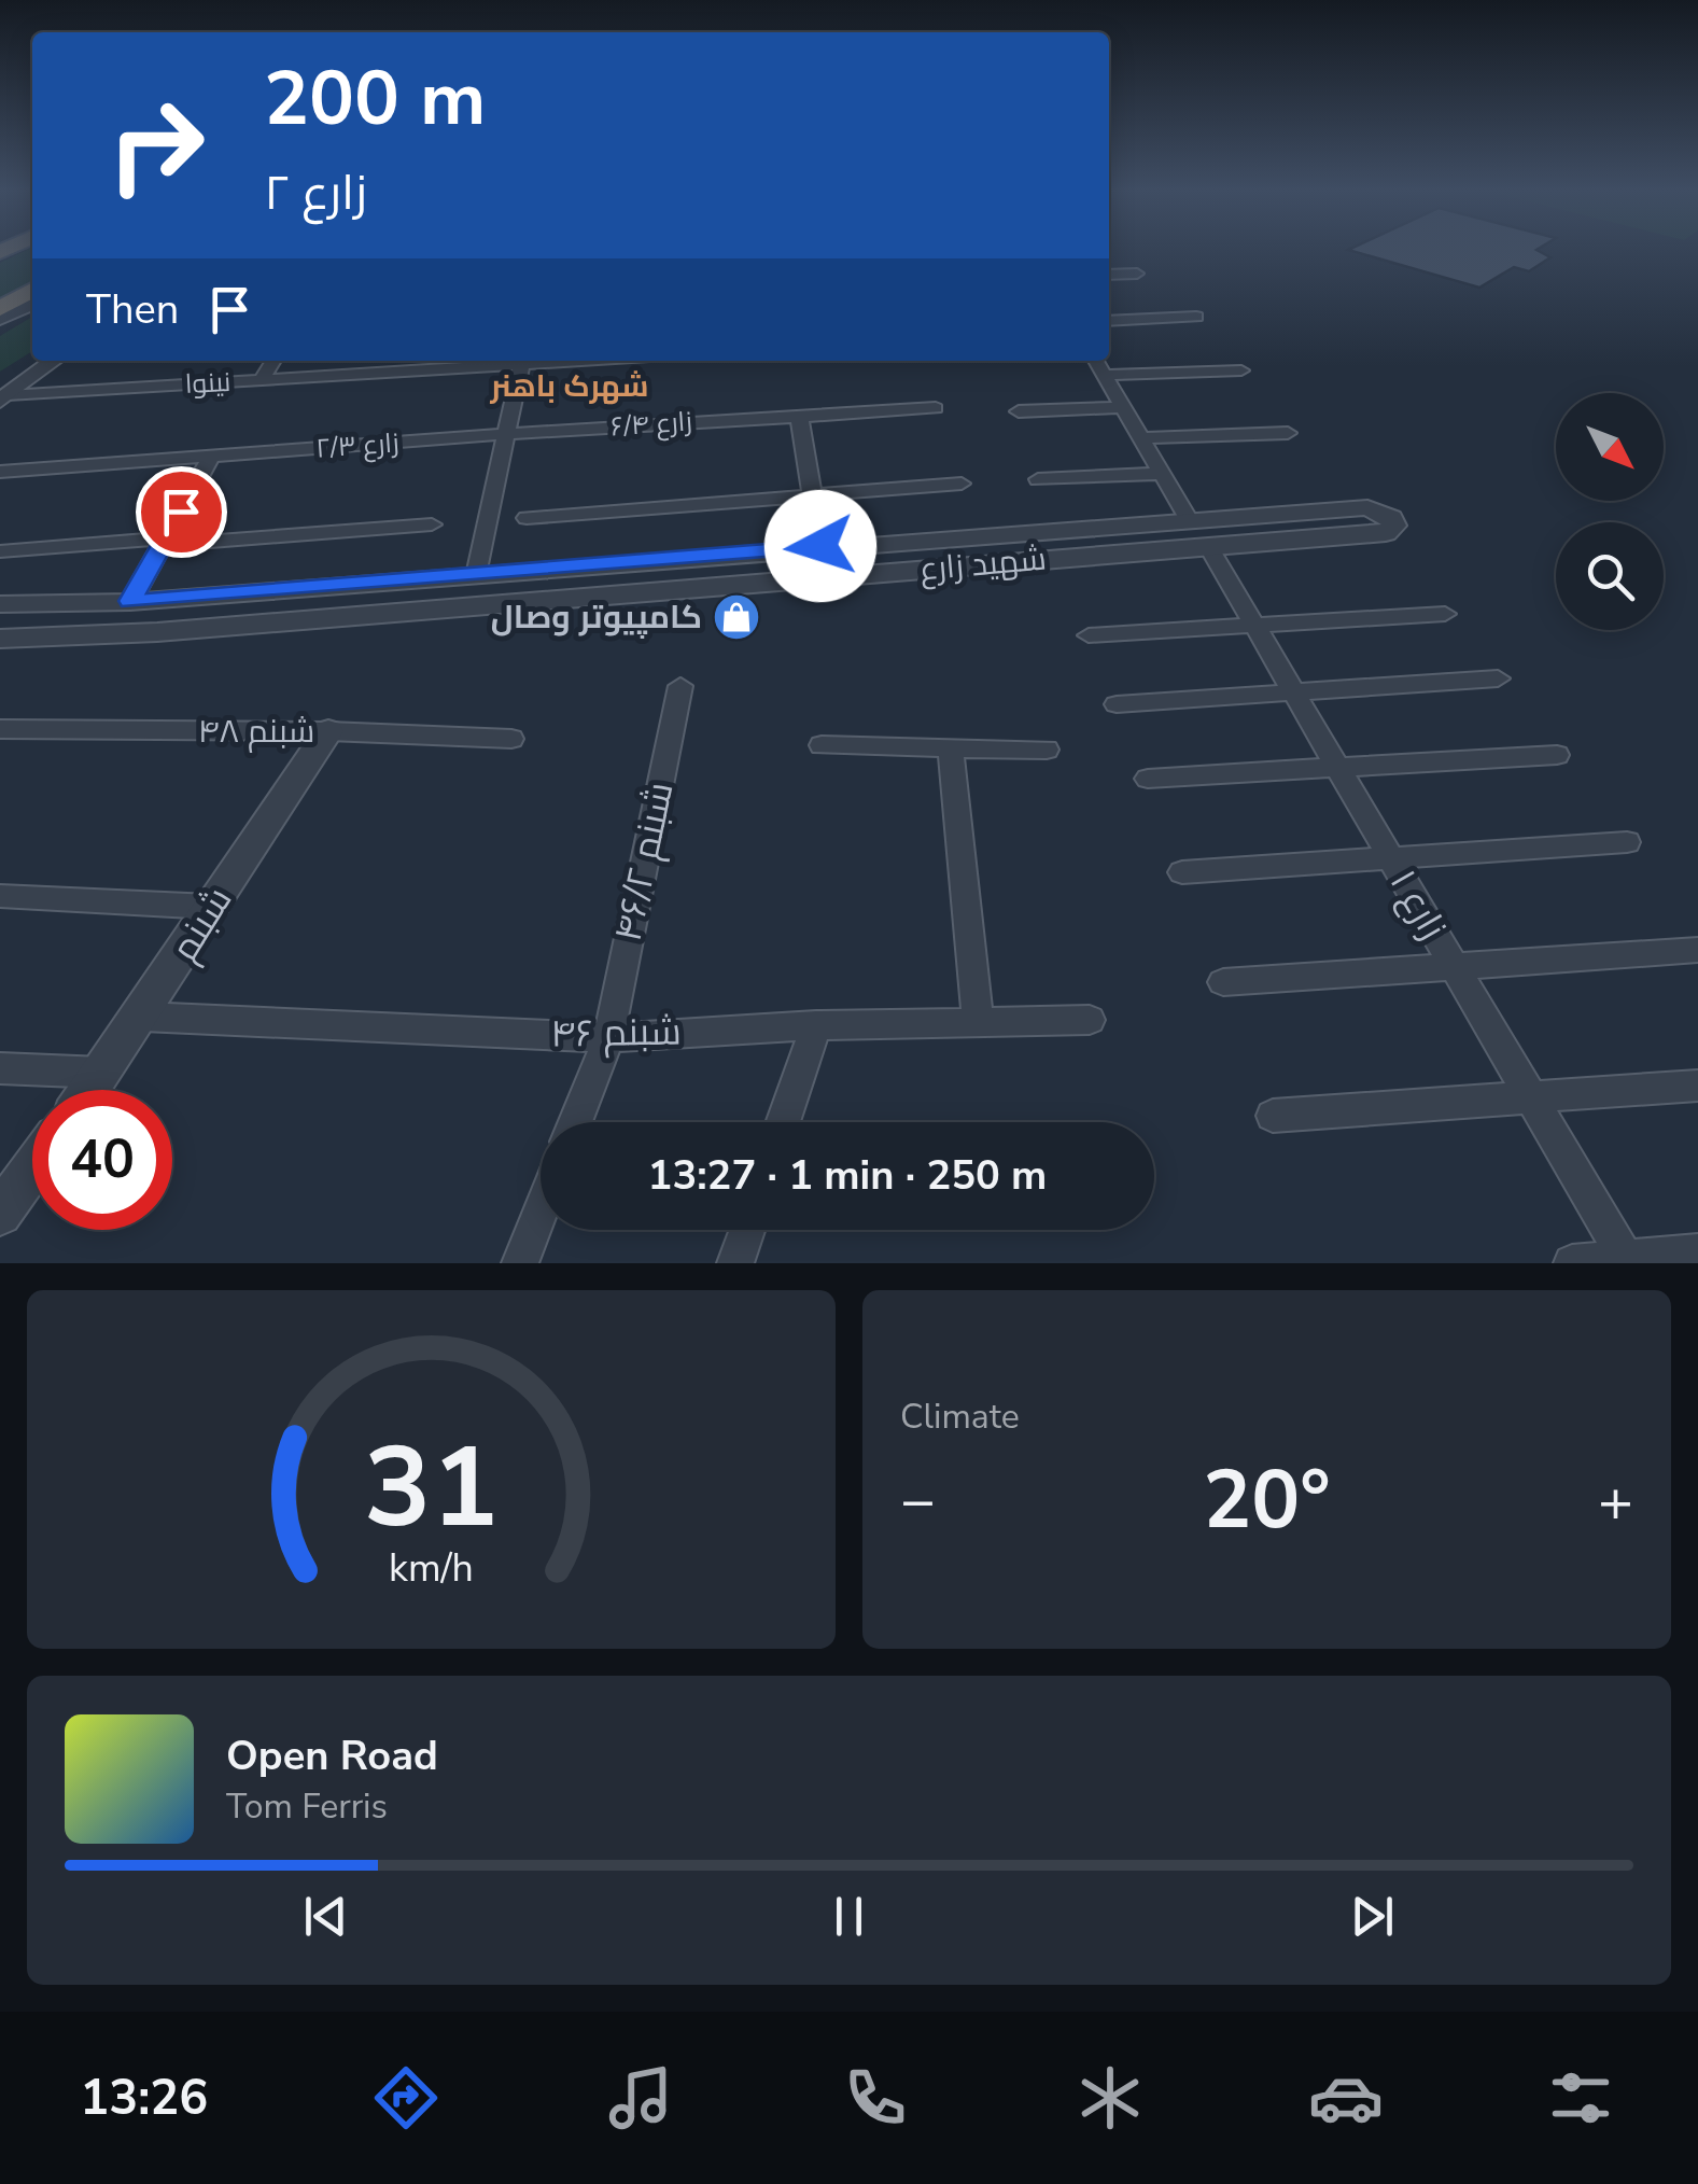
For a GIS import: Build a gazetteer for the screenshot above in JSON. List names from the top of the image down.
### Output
{
  "streets": {
    "street": [
      "نینوا",
      "۶/۴ زارع",
      "۲/۳ زارع",
      "شهید زارع",
      "۴۸ شبنم",
      "۴۶/۲ شبنم",
      "۱ زارع",
      "شبنم",
      "۴۶ شبنم"
    ]
  },
  "crossings": [
    ["۶/۴ زارع", "۲/۳ زارع"],
    ["شهید زارع", "۱ زارع"],
    ["۴۸ شبنم", "شبنم"],
    ["۴۶/۲ شبنم", "۴۶ شبنم"],
    ["شبنم", "۴۶ شبنم"]
  ],
  "districts": ["شهرک باهنر"],
  "places": {
    "shop": ["کامپیوتر وصال"]
  },
  "north": "bottom right",
  "page": {
    "turn": ["200 m", "۲ زارع"],
    "then": "Then",
    "limit": "40",
    "trip": "13:27 · 1 min · 250 m",
    "tile": "Climate",
    "heat": ["−", "20°", "+"],
    "song": ["Open Road", "Tom Ferris"],
    "tabs": "13:26",
    "gauge": ["31", "km/h"]
  }
}
